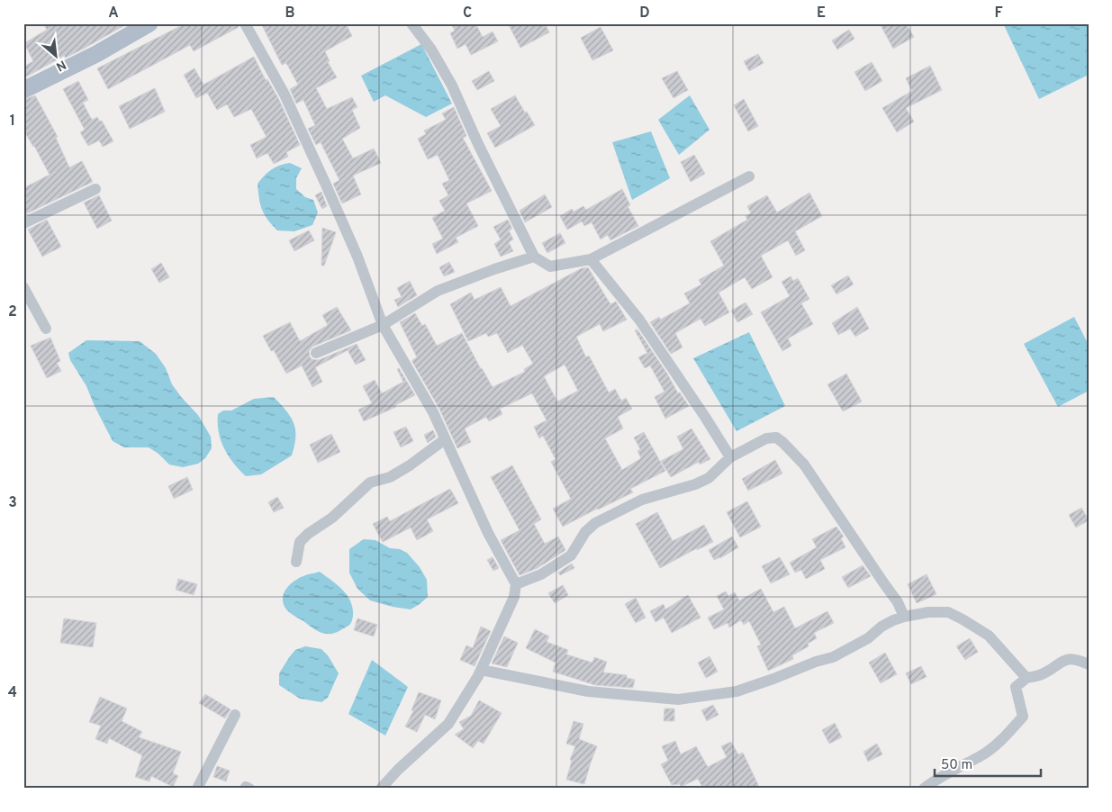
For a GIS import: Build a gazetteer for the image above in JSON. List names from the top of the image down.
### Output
{
  "scale_bar": "50 m",
  "north": "bottom right",
  "grid": {
    "columns": [
      "A",
      "B",
      "C",
      "D",
      "E",
      "F"
    ],
    "rows": [
      "1",
      "2",
      "3",
      "4"
    ]
  }
}
